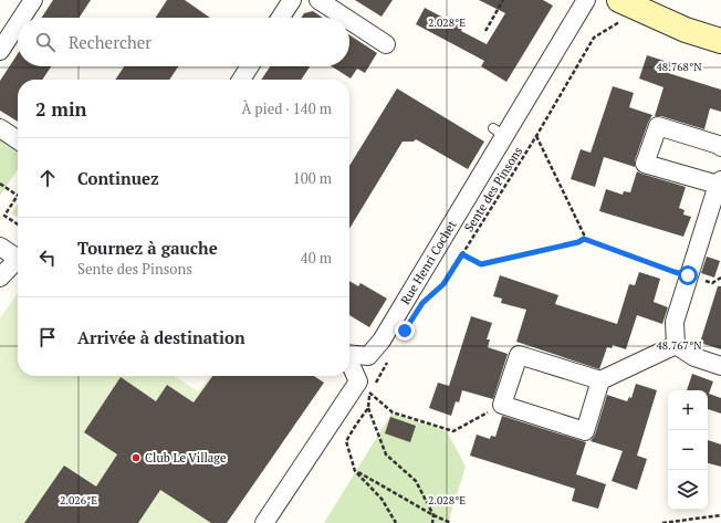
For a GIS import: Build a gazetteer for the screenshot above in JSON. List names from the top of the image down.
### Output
{
  "streets": {
    "street": ["Rue Henri Cochet"],
    "path": ["Sente des Pinsons"]
  },
  "places": ["Club Le Village"],
  "page": {
    "search": "Rechercher",
    "heading": ["2 min", "À pied · 140 m"],
    "list": [
      ["Continuez", "100 m"],
      ["Tournez à gauche", "Sente des Pinsons", "40 m"],
      "Arrivée à destination"
    ],
    "map_buttons": ["+", "−"]
  },
  "coordinates": [
    "2.028°E",
    "48.768°N",
    "48.767°N",
    "2.026°E"
  ]
}
